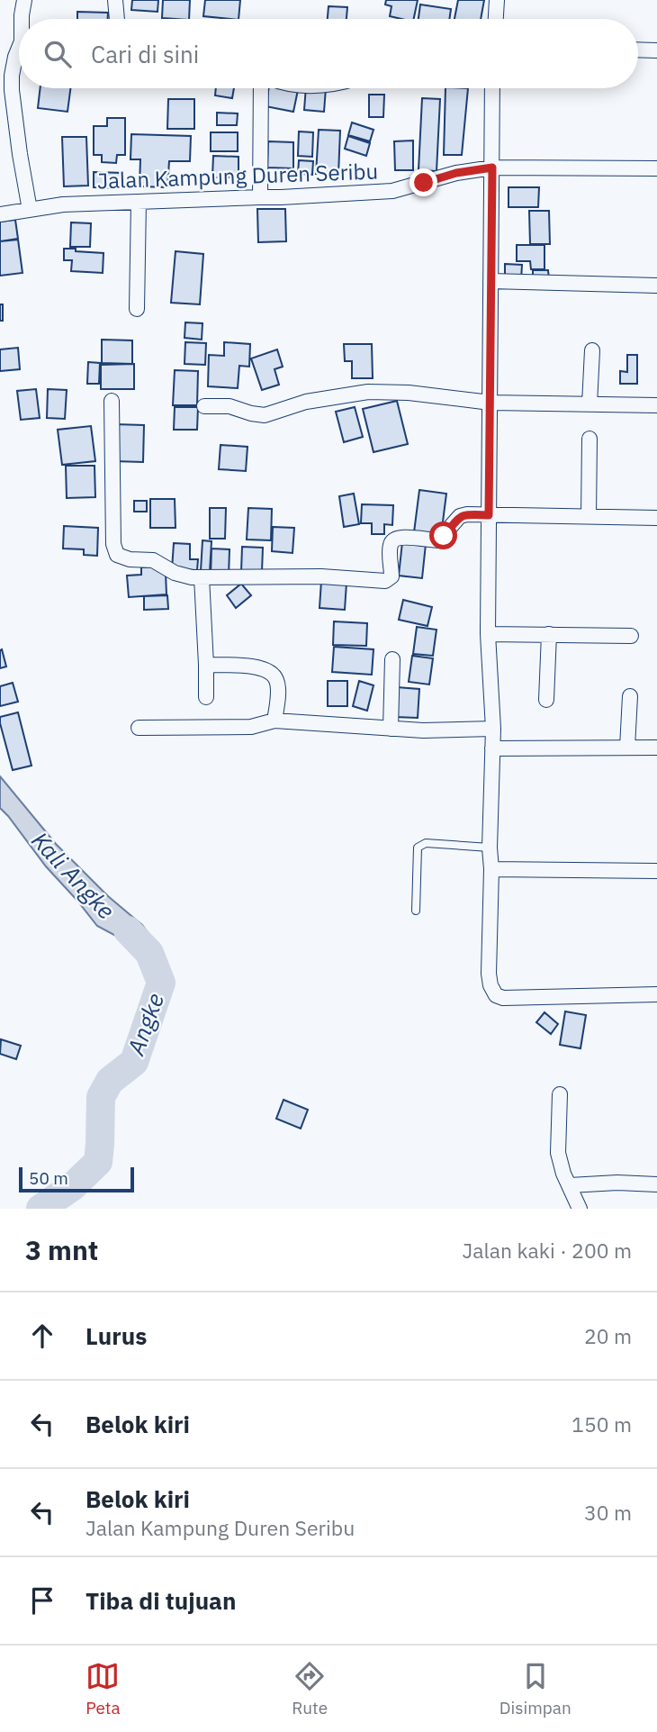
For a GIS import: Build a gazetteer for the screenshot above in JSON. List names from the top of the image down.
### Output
{
  "streets": {
    "street": ["Jalan Kampung Duren Seribu"]
  },
  "water": ["Kali Angke", "Angke"],
  "scale_bar": "50 m",
  "page": {
    "search": "Cari di sini",
    "scale": "50 m",
    "heading": ["3 mnt", "Jalan kaki · 200 m"],
    "list": [
      ["Lurus", "20 m"],
      ["Belok kiri", "150 m"],
      ["Belok kiri", "Jalan Kampung Duren Seribu", "30 m"],
      "Tiba di tujuan"
    ],
    "nav": ["Peta", "Rute", "Disimpan"]
  }
}
